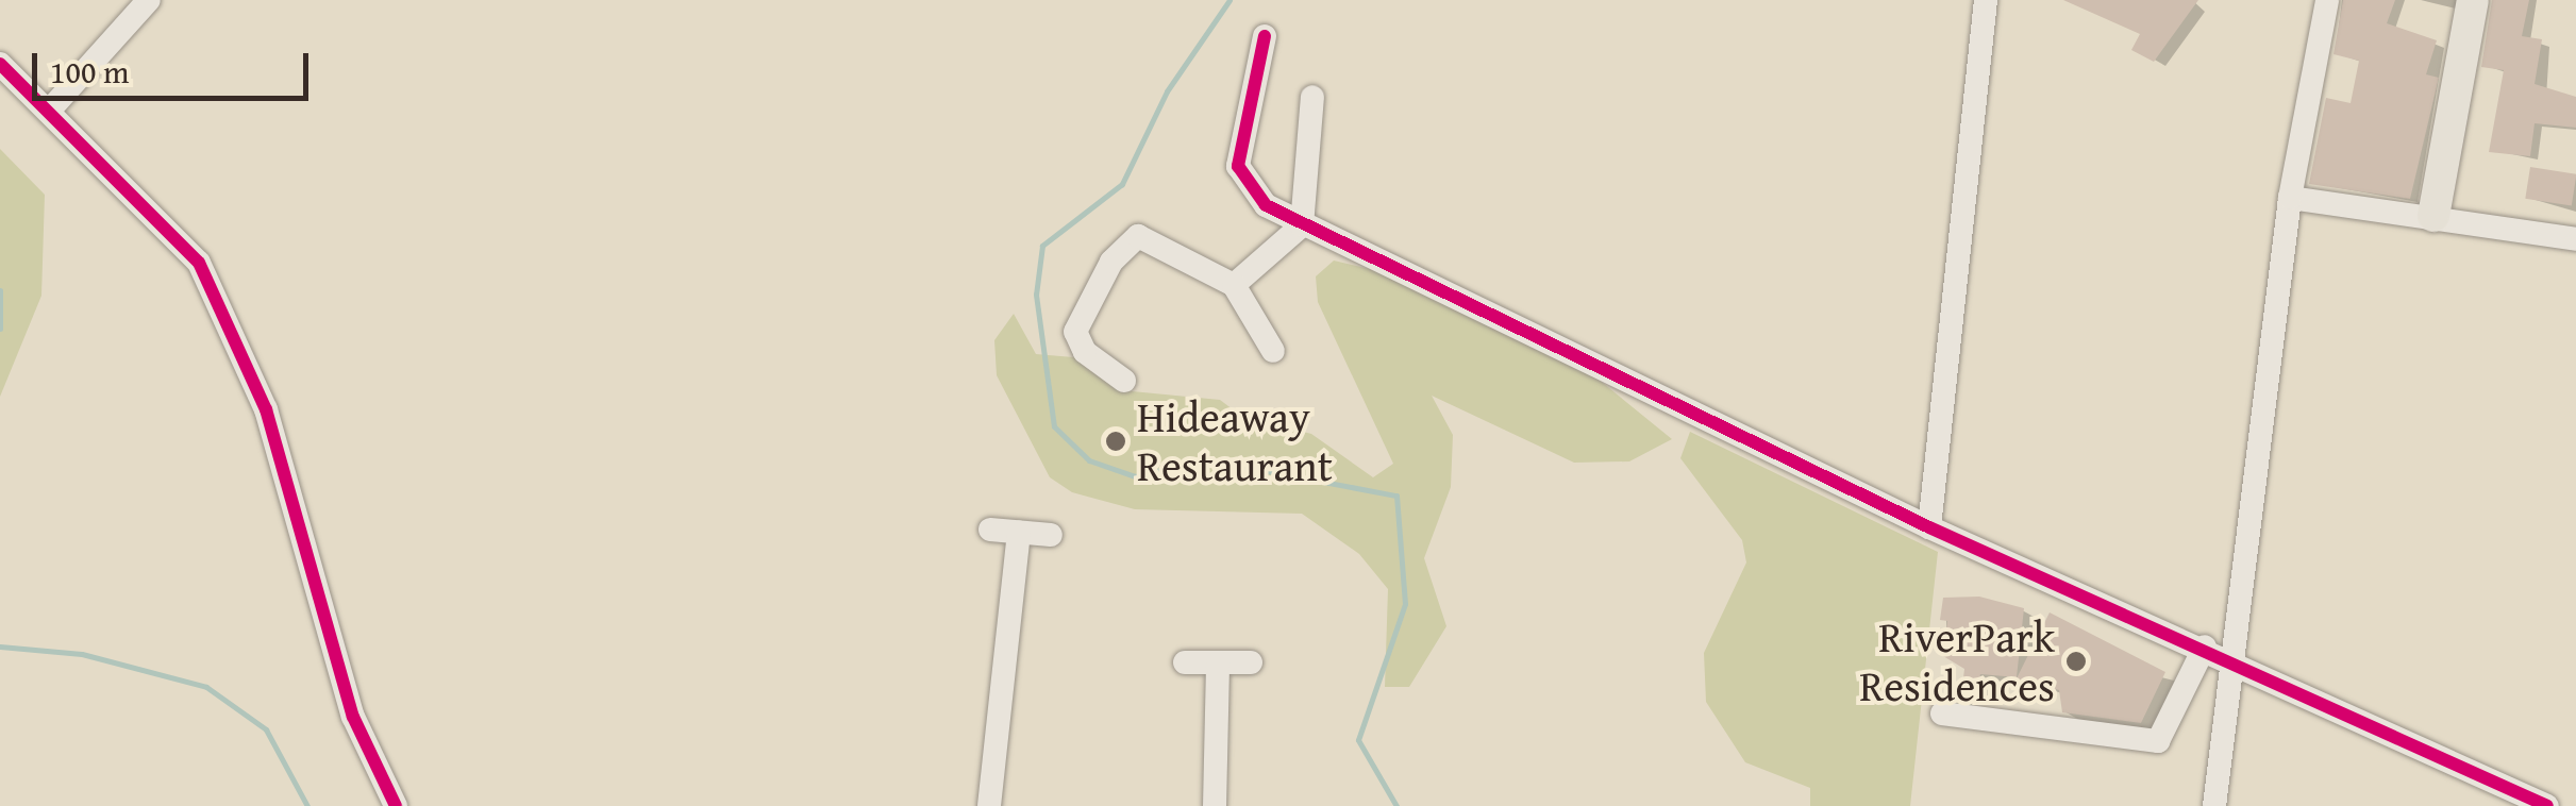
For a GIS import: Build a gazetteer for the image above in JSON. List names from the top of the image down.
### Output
{
  "places": ["Hideaway Restaurant", "RiverPark Residences"],
  "scale_bar": "100 m"
}
